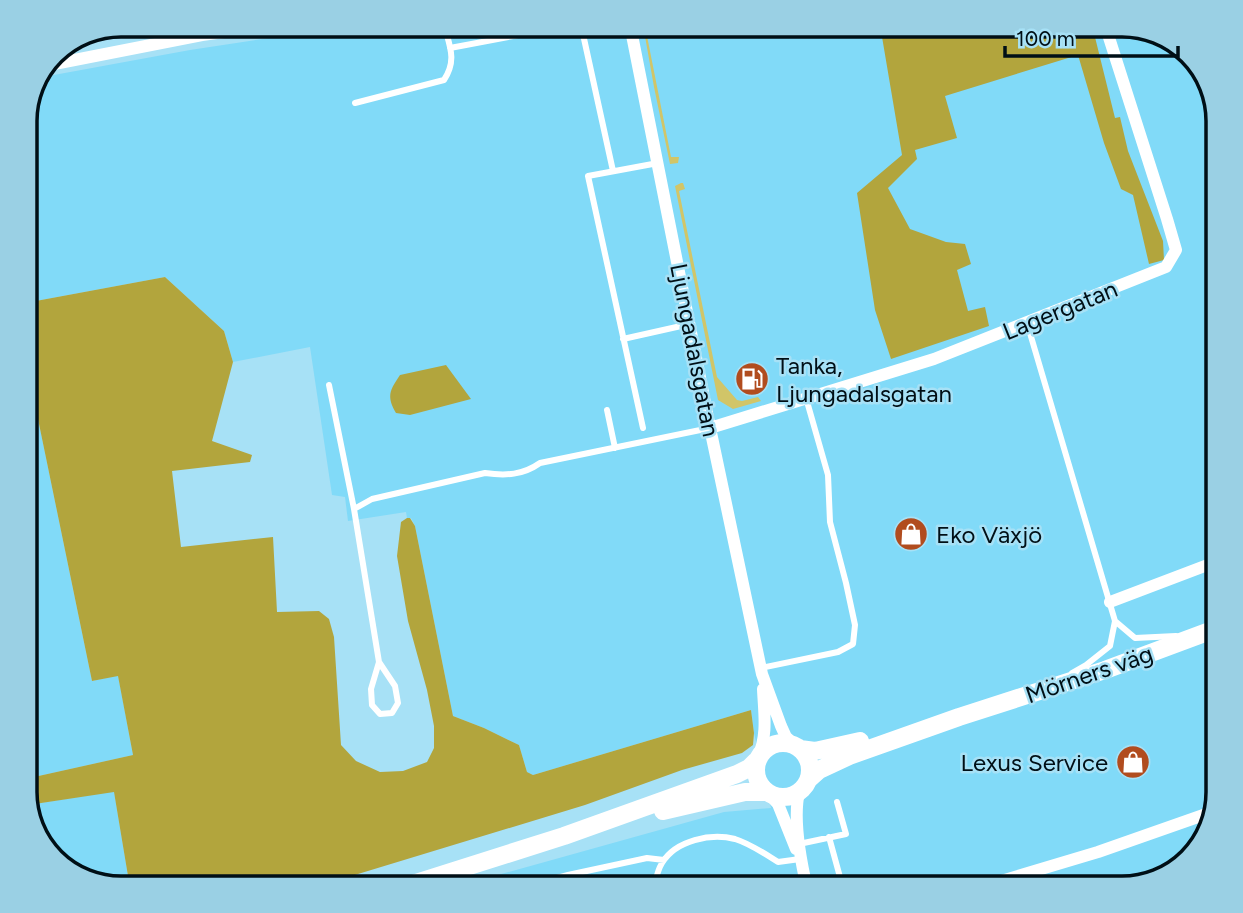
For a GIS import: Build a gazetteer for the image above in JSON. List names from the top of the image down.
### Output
{
  "streets": {
    "main road": ["Mörners väg"],
    "street": ["Lagergatan", "Ljungadalsgatan"]
  },
  "crossings": [
    ["Lagergatan", "Ljungadalsgatan"],
    ["Ljungadalsgatan", "Mörners väg"]
  ],
  "places": {
    "fuel station": ["Tanka, Ljungadalsgatan"],
    "shop": ["Eko Växjö", "Lexus Service"]
  },
  "scale_bar": "100 m"
}
